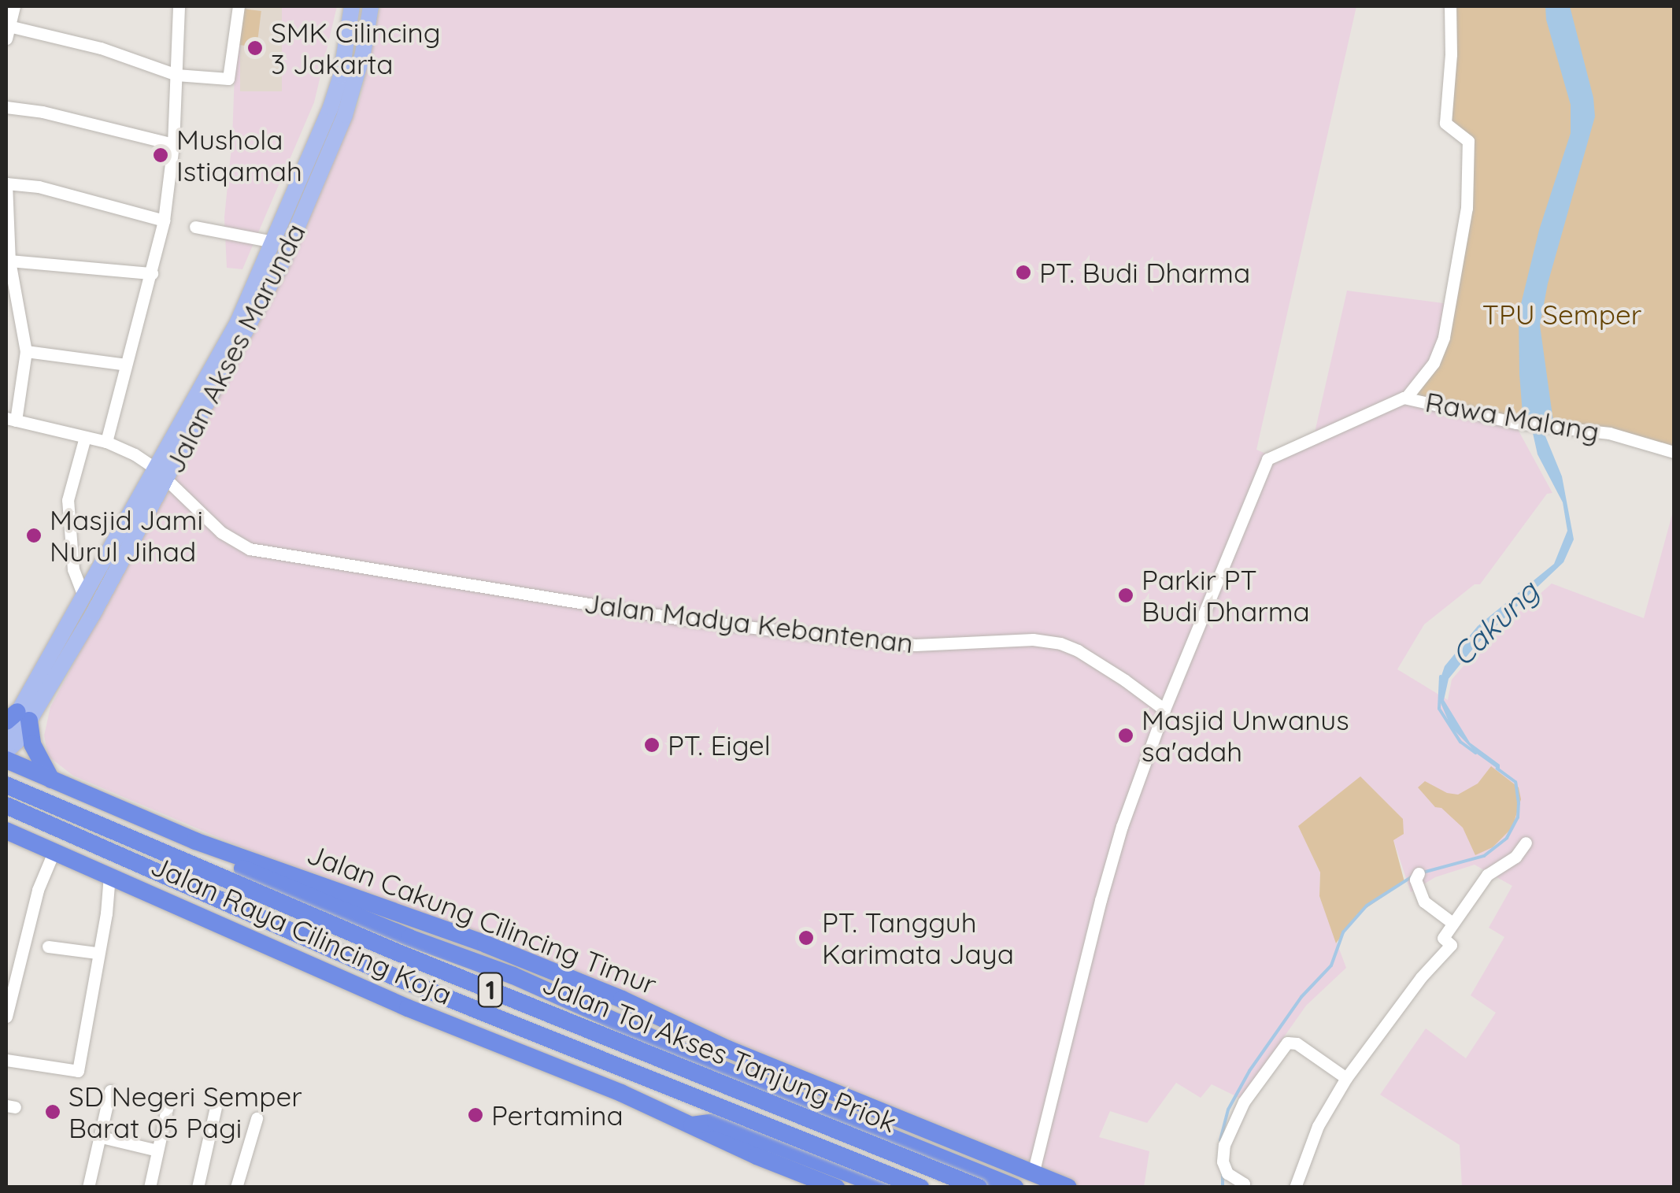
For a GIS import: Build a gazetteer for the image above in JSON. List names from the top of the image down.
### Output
{
  "streets": {
    "highway": [
      "Jalan Cakung Cilincing Timur",
      "Jalan Raya Cilincing Koja",
      "1",
      "Jalan Tol Akses Tanjung Priok"
    ],
    "main road": ["Jalan Akses Marunda"],
    "street": ["Rawa Malang", "Jalan Madya Kebantenan"]
  },
  "crossings": [
    ["Jalan Akses Marunda", "Jalan Madya Kebantenan"],
    ["Rawa Malang", "Jalan Madya Kebantenan"]
  ],
  "water": ["Cakung"],
  "parks": ["TPU Semper"],
  "places": [
    "SMK Cilincing 3 Jakarta",
    "Mushola Istiqamah",
    "PT. Budi Dharma",
    "Masjid Jami Nurul Jihad",
    "Parkir PT Budi Dharma",
    "Masjid Unwanus sa'adah",
    "PT. Eigel",
    "PT. Tangguh Karimata Jaya",
    "SD Negeri Semper Barat 05 Pagi",
    "Pertamina"
  ]
}
